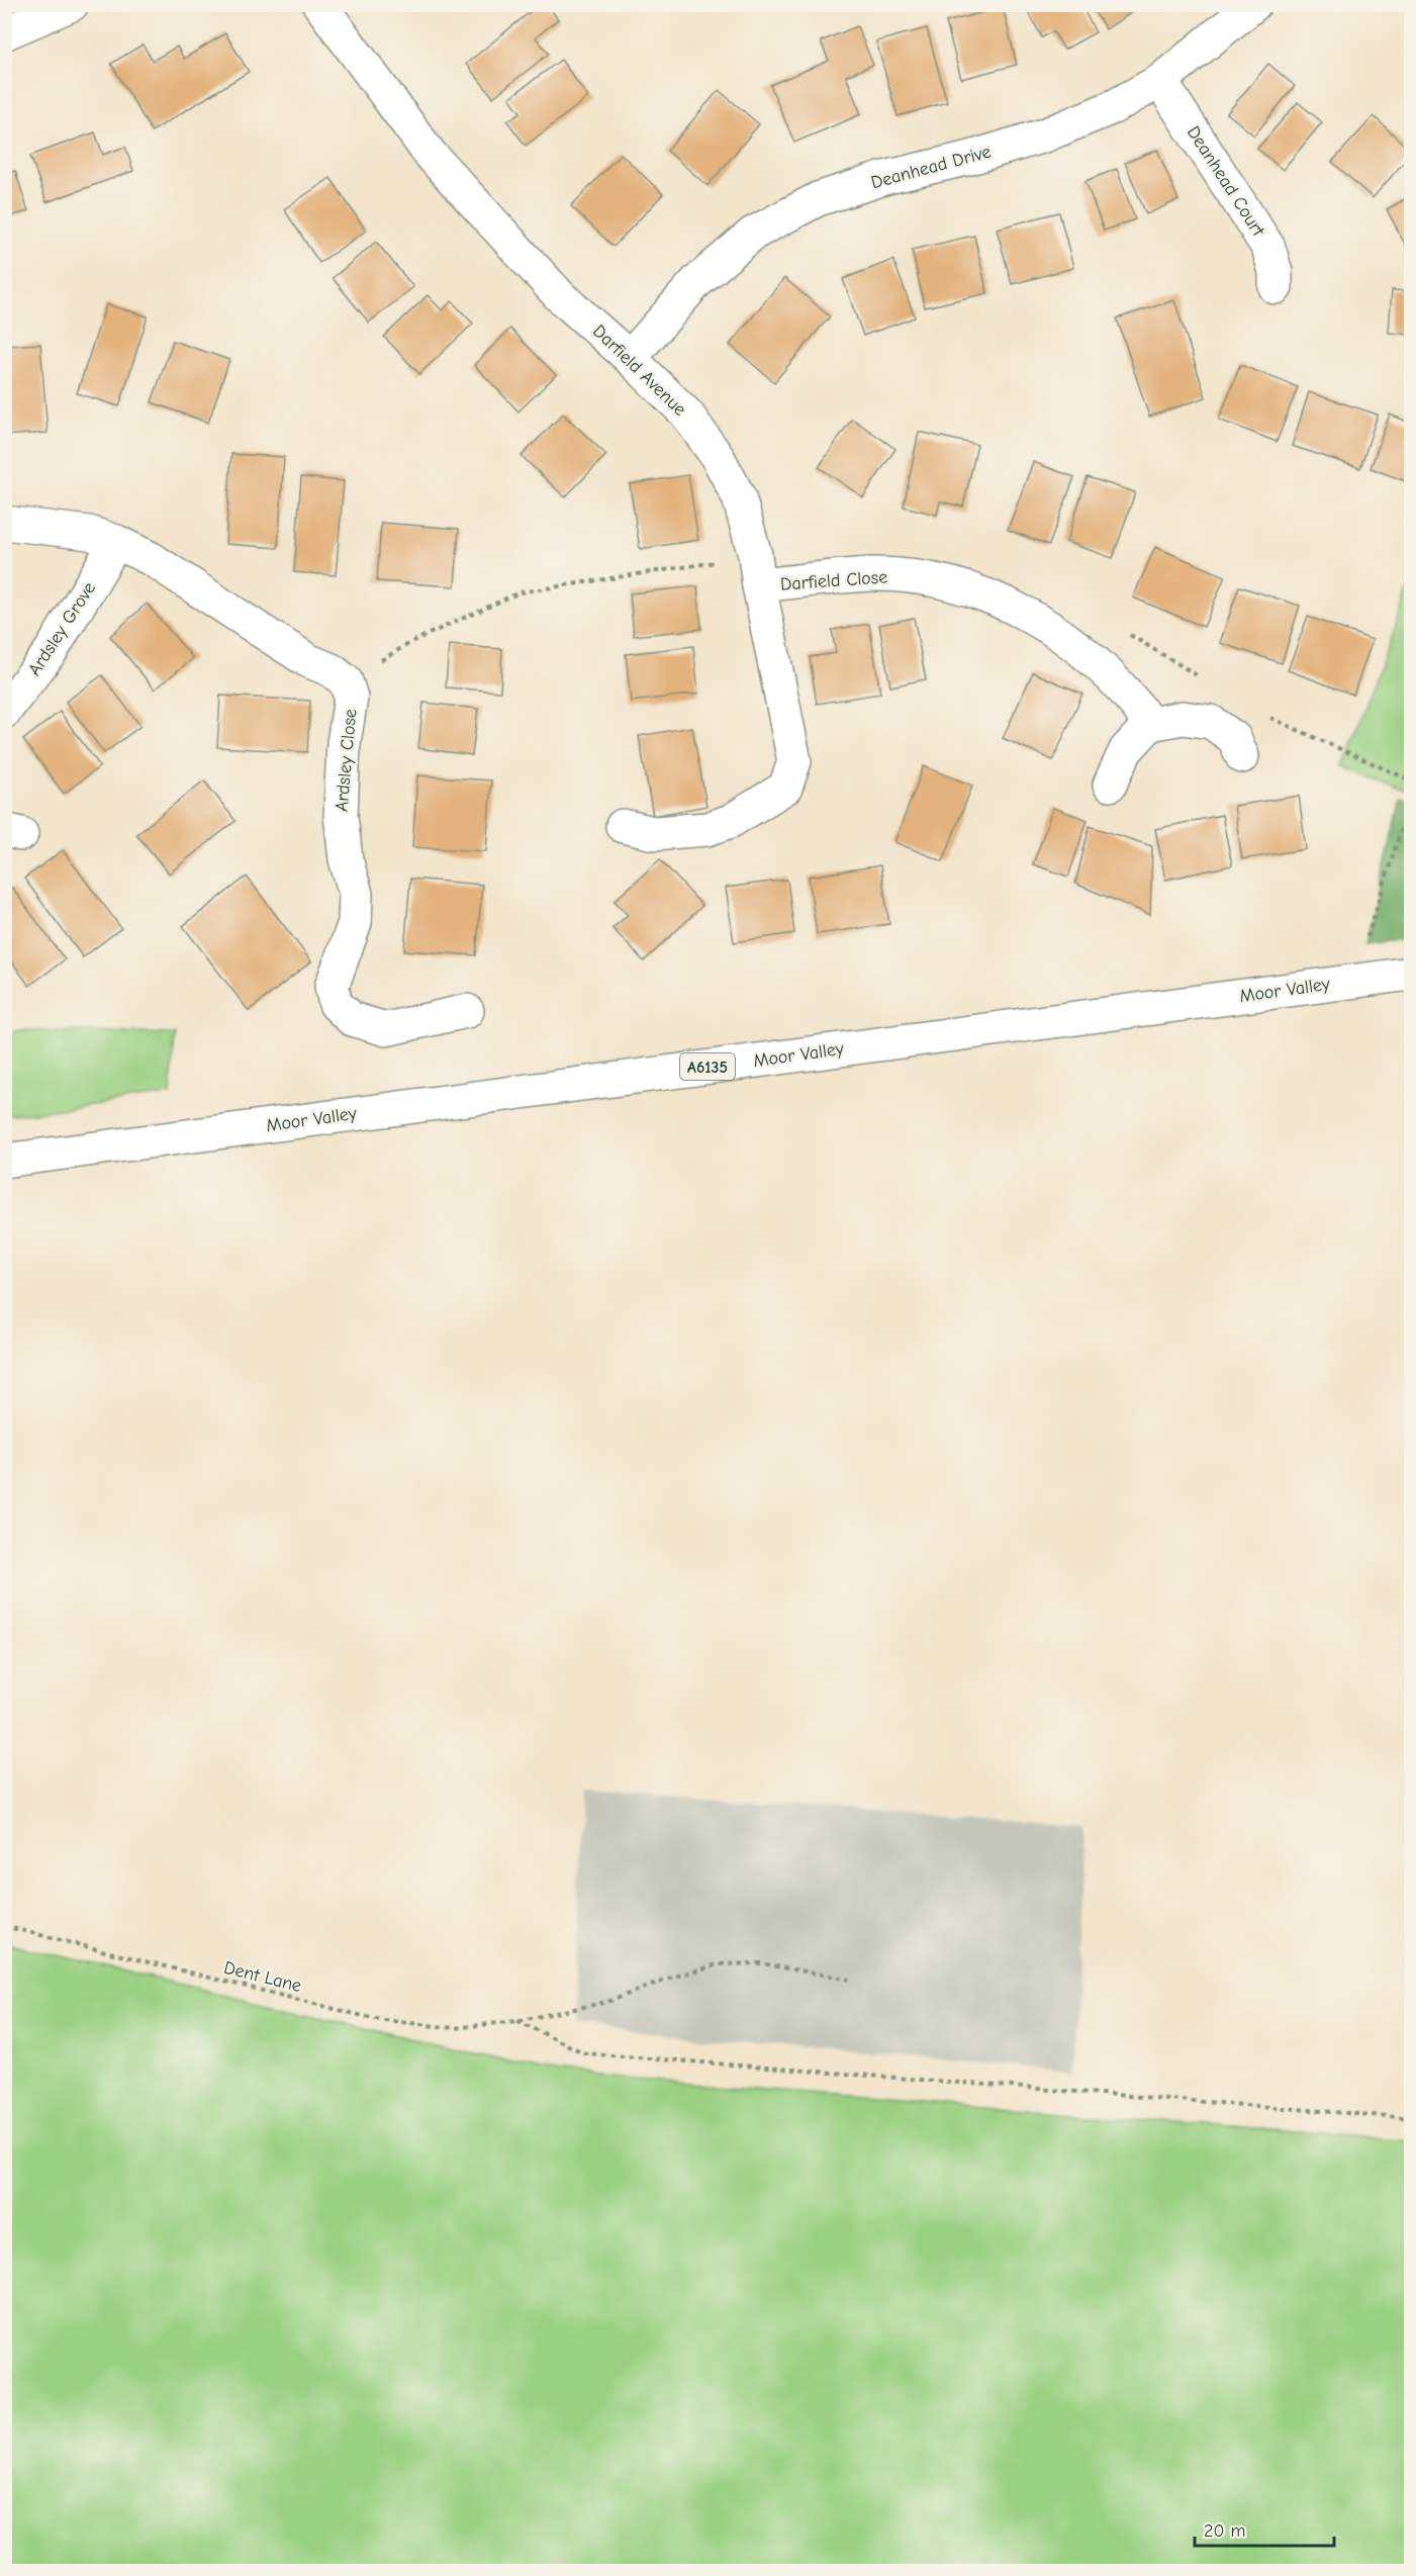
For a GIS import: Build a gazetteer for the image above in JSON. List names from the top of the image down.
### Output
{
  "streets": {
    "street": [
      "Deanhead Drive",
      "Deanhead Court",
      "Darfield Avenue",
      "Darfield Close",
      "Ardsley Grove",
      "Ardsley Close",
      "Moor Valley",
      "A6135"
    ],
    "path": ["Dent Lane"]
  },
  "crossings": [
    ["Deanhead Drive", "Deanhead Court"],
    ["Deanhead Drive", "Darfield Avenue"],
    ["Darfield Avenue", "Darfield Close"],
    ["Ardsley Grove", "Ardsley Close"]
  ],
  "scale_bar": "20 m"
}
